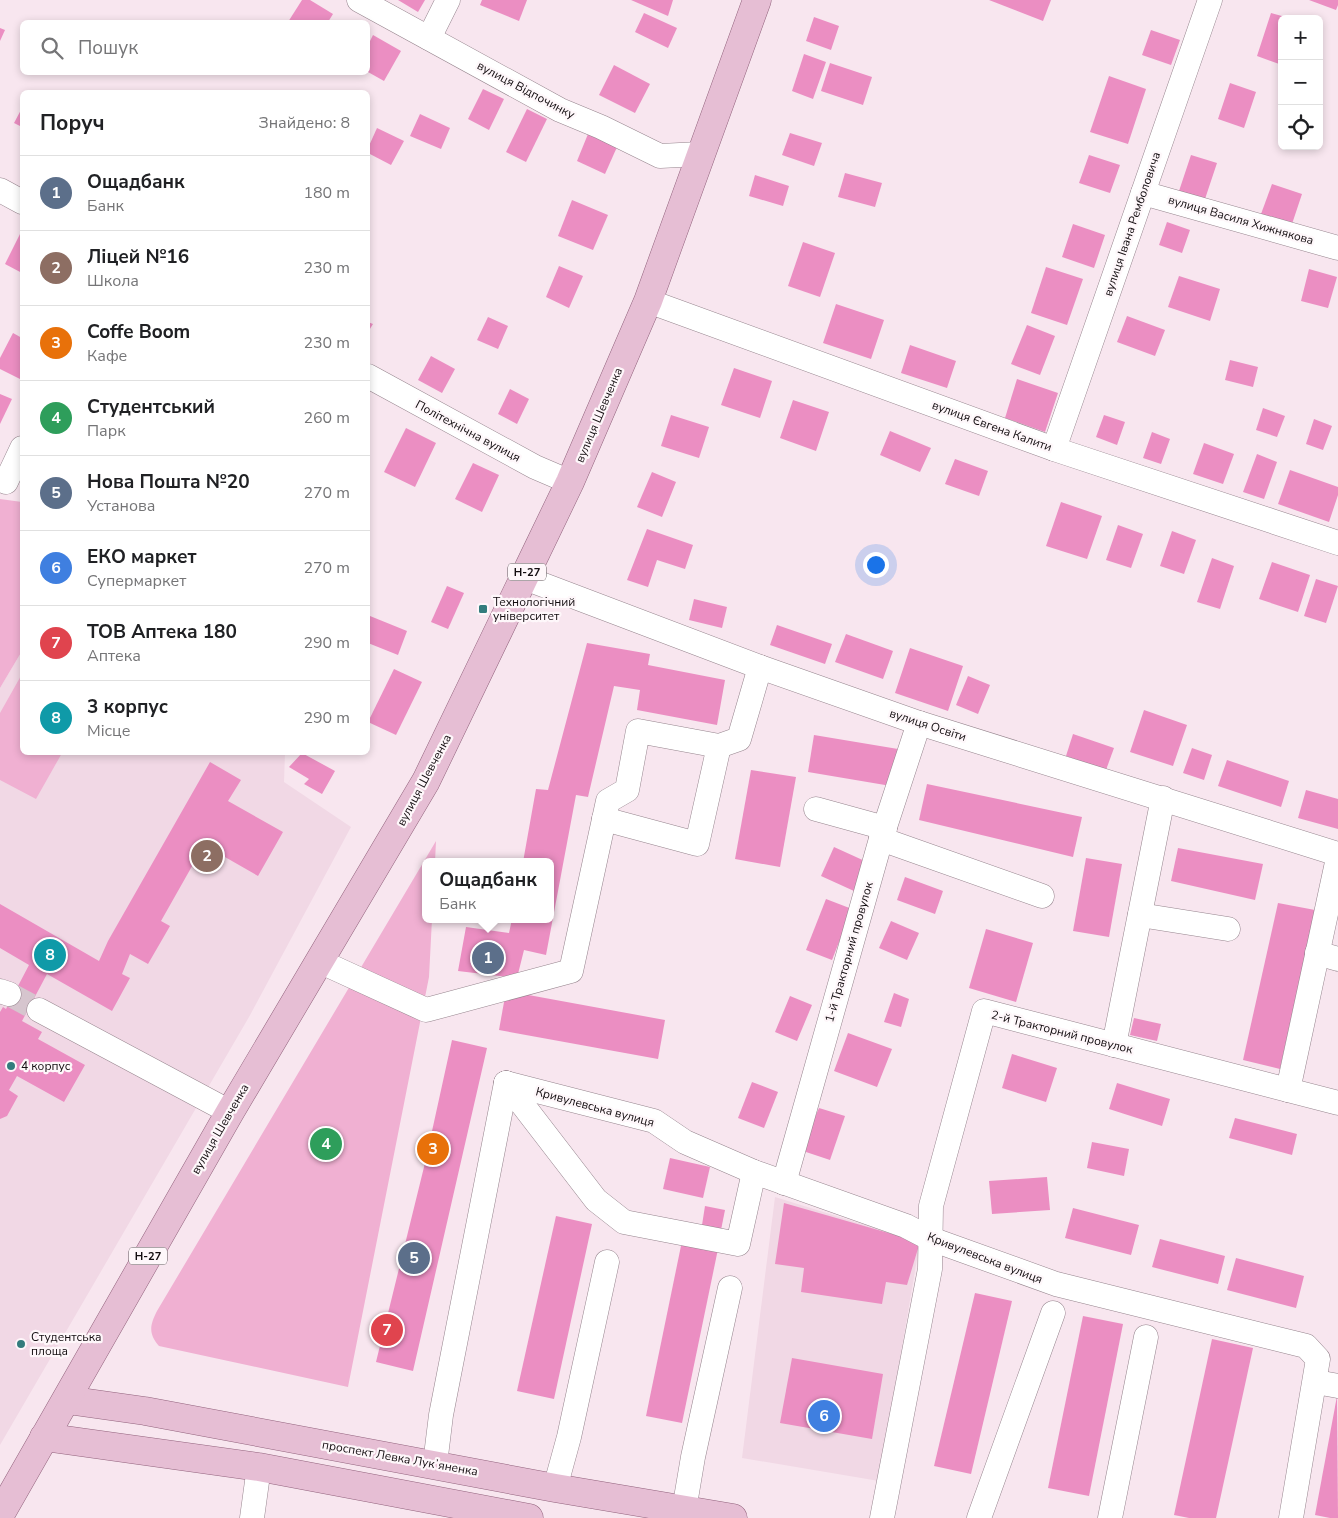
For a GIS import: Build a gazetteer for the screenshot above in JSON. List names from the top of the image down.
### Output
{
  "streets": {
    "main road": ["вулиця Шевченка", "Н-27", "проспект Левка Лукʼяненка"],
    "street": [
      "вулиця Відпочинку",
      "вулиця Василя Хижнякова",
      "вулиця Івана Ремболовича",
      "вулиця Євгена Калити",
      "Політехнічна вулиця",
      "вулиця Освіти",
      "1-й Тракторний провулок",
      "2-й Тракторний провулок",
      "Кривулевська вулиця"
    ]
  },
  "crossings": [
    ["вулиця Відпочинку", "вулиця Шевченка"],
    ["вулиця Василя Хижнякова", "вулиця Івана Ремболовича"],
    ["вулиця Івана Ремболовича", "вулиця Євгена Калити"],
    ["вулиця Шевченка", "вулиця Євгена Калити"],
    ["вулиця Шевченка", "Політехнічна вулиця"],
    ["вулиця Шевченка", "вулиця Освіти"],
    ["вулиця Шевченка", "проспект Левка Лукʼяненка"],
    ["вулиця Освіти", "1-й Тракторний провулок"],
    ["1-й Тракторний провулок", "Кривулевська вулиця"],
    ["2-й Тракторний провулок", "Кривулевська вулиця"]
  ],
  "places": {
    "transit": ["Технологічний університет"],
    "other": ["4 корпус", "Студентська площа"]
  },
  "page": {
    "map_buttons": ["+", "−"],
    "search": "Пошук",
    "heading": ["Поруч", "Знайдено: 8"],
    "list": [
      {
        "mark": "1",
        "name": "Ощадбанк",
        "note": "Банк",
        "value": "180 m"
      },
      {
        "mark": "2",
        "name": "Ліцей №16",
        "note": "Школа",
        "value": "230 m"
      },
      {
        "mark": "3",
        "name": "Coffe Boom",
        "note": "Кафе",
        "value": "230 m"
      },
      {
        "mark": "4",
        "name": "Студентський",
        "note": "Парк",
        "value": "260 m"
      },
      {
        "mark": "5",
        "name": "Нова Пошта №20",
        "note": "Установа",
        "value": "270 m"
      },
      {
        "mark": "6",
        "name": "ЕКО маркет",
        "note": "Супермаркет",
        "value": "270 m"
      },
      {
        "mark": "7",
        "name": "ТОВ Аптека 180",
        "note": "Аптека",
        "value": "290 m"
      },
      {
        "mark": "8",
        "name": "3 корпус",
        "note": "Місце",
        "value": "290 m"
      }
    ],
    "pins": [
      "2",
      "8",
      "1",
      "4",
      "3",
      "5",
      "7",
      "6"
    ],
    "popup": ["Ощадбанк", "Банк"]
  }
}
